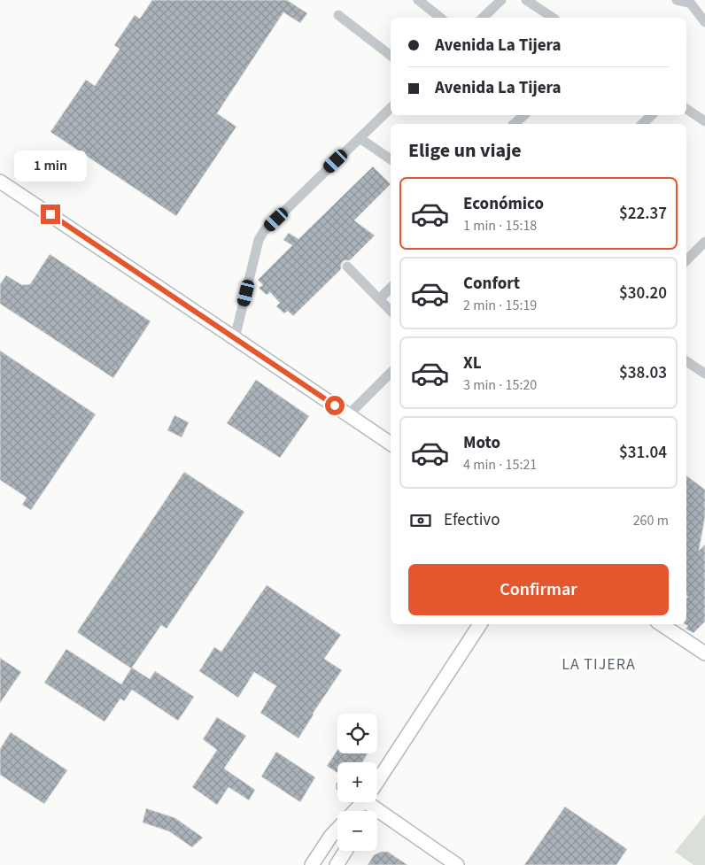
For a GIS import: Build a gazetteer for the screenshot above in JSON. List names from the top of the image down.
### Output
{
  "districts": ["LA TIJERA"],
  "page": {
    "banner": ["Avenida La Tijera", "Avenida La Tijera"],
    "heading": "Elige un viaje",
    "bubble": "1 min",
    "list": [
      {
        "name": "Económico",
        "note": "1 min · 15:18",
        "value": "$22.37"
      },
      {
        "name": "Confort",
        "note": "2 min · 15:19",
        "value": "$30.20"
      },
      {
        "name": "XL",
        "note": "3 min · 15:20",
        "value": "$38.03"
      },
      {
        "name": "Moto",
        "note": "4 min · 15:21",
        "value": "$31.04"
      }
    ],
    "pay": ["Efectivo", "260 m"],
    "buttons": "Confirmar",
    "map_buttons": ["+", "−"]
  }
}
